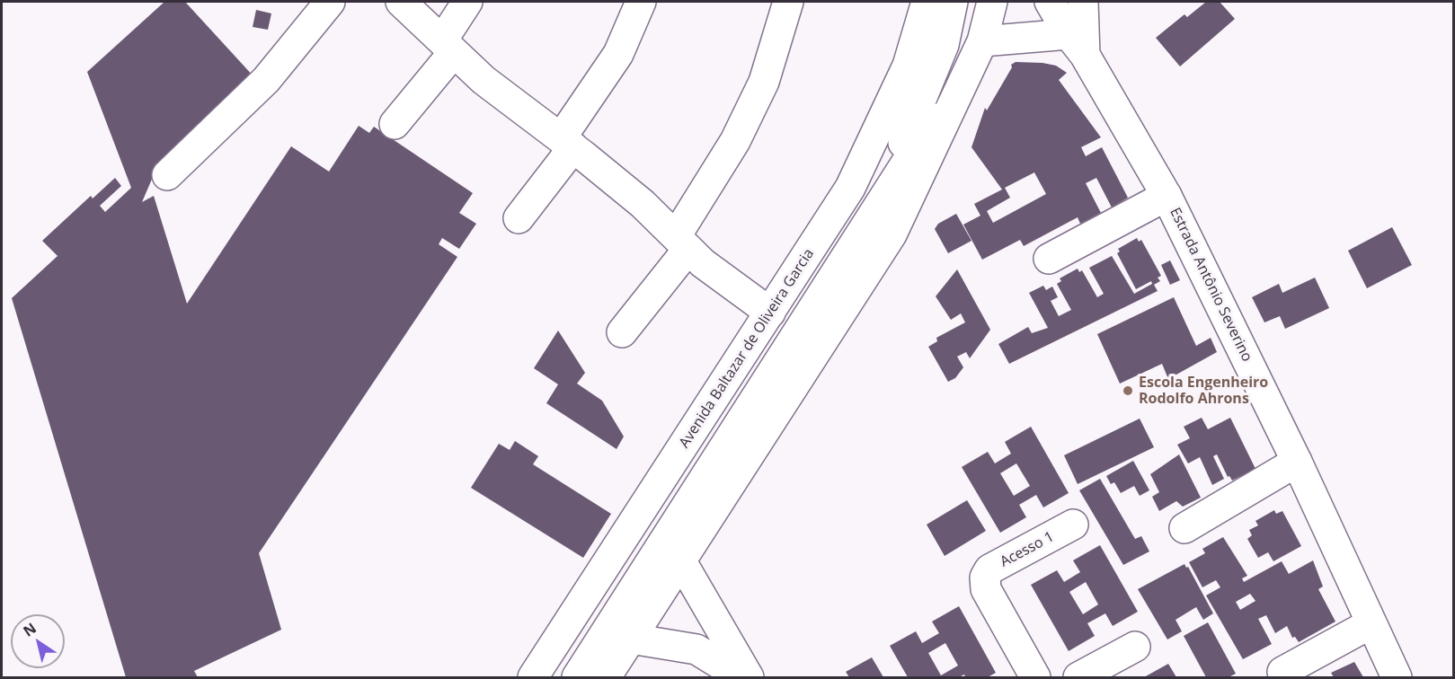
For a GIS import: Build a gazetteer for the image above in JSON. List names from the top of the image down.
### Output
{
  "streets": {
    "main road": ["Estrada Antônio Severino", "Avenida Baltazar de Oliveira Garcia", "Acesso 1"]
  },
  "places": ["Escola Engenheiro Rodolfo Ahrons"],
  "north": "top left"
}
